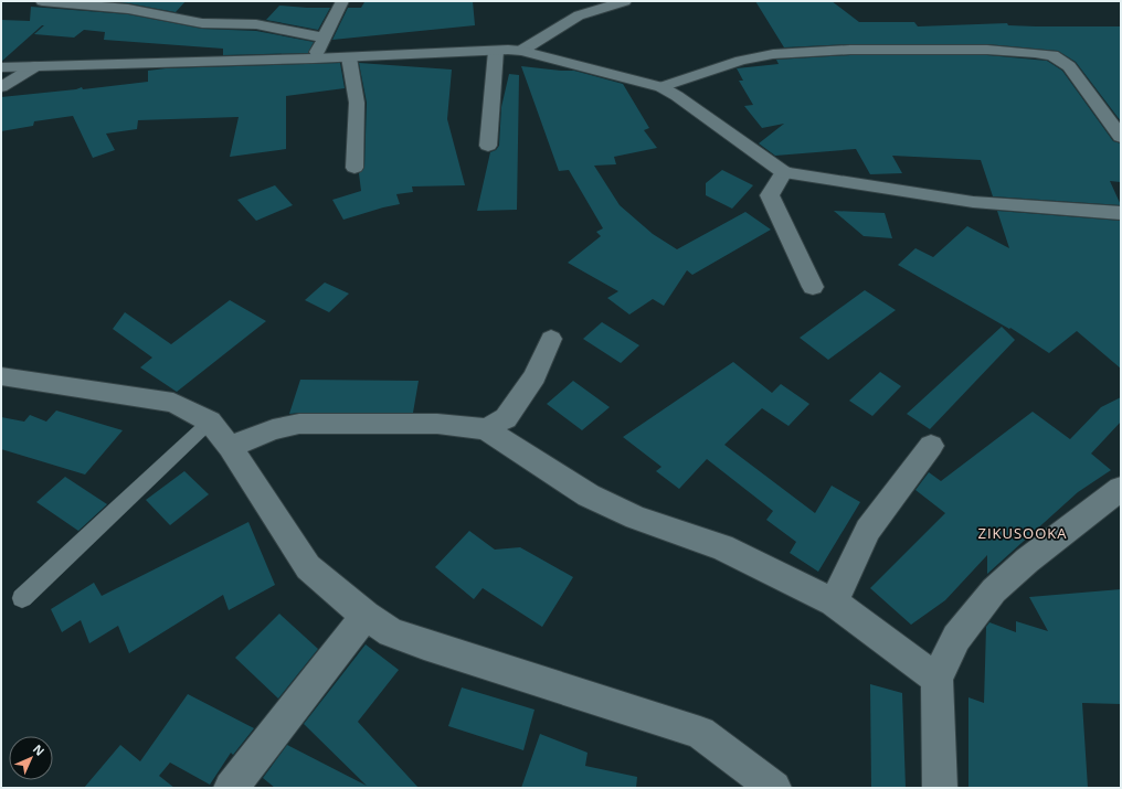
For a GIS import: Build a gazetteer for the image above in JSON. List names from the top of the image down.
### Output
{
  "districts": ["ZIKUSOOKA"],
  "north": "top right"
}
